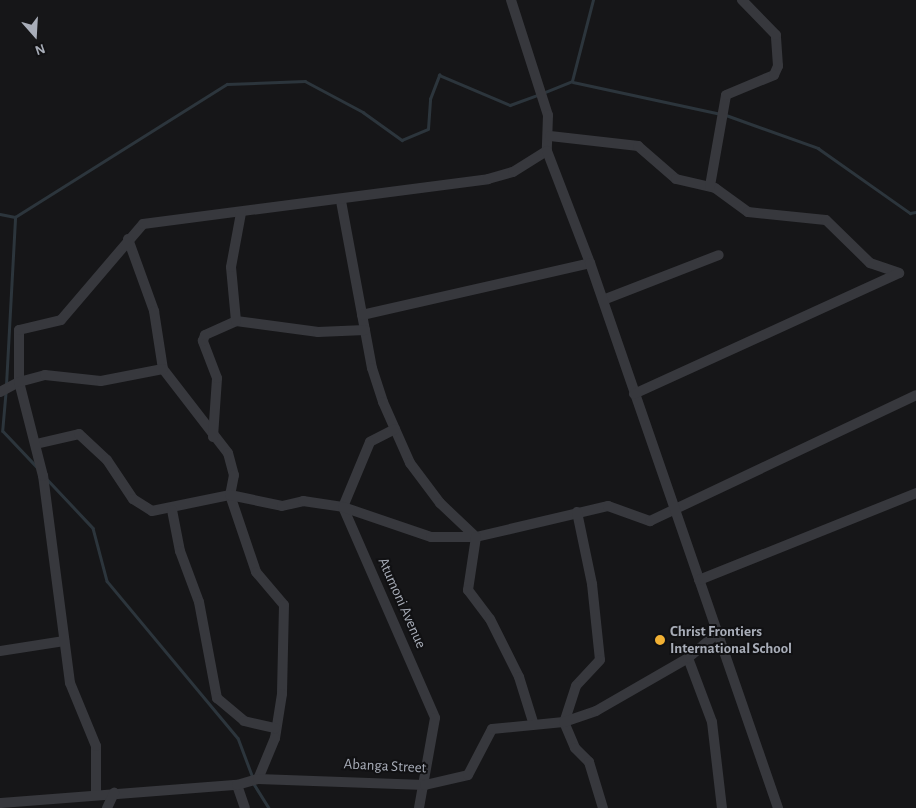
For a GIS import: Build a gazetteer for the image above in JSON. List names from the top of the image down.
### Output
{
  "streets": {
    "street": ["Atumoni Avenue", "Abanga Street"]
  },
  "crossings": [
    ["Atumoni Avenue", "Abanga Street"]
  ],
  "places": ["Christ Frontiers International School"],
  "north": "bottom"
}
